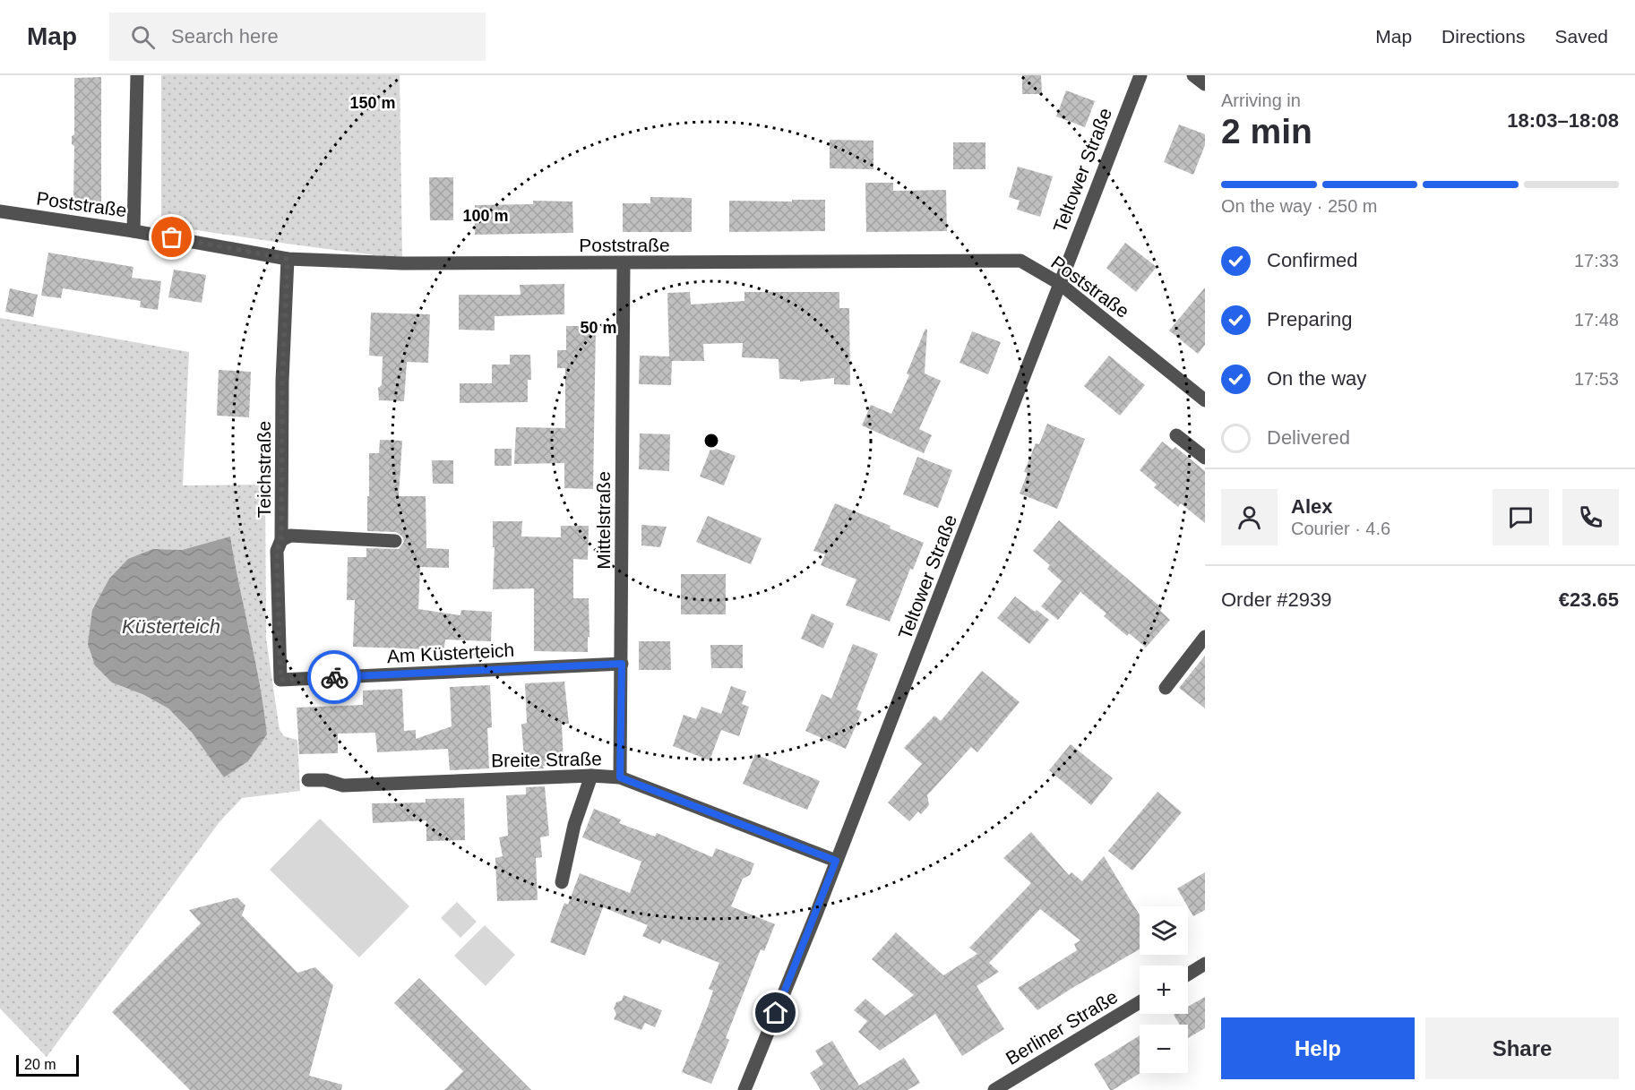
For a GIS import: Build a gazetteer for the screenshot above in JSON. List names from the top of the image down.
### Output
{
  "streets": {
    "street": [
      "Teltower Straße",
      "Poststraße",
      "Teichstraße",
      "Mittelstraße",
      "Am Küsterteich",
      "Breite Straße",
      "Berliner Straße"
    ]
  },
  "crossings": [
    ["Teltower Straße", "Poststraße"],
    ["Teltower Straße", "Breite Straße"],
    ["Poststraße", "Teichstraße"],
    ["Poststraße", "Mittelstraße"],
    ["Teichstraße", "Am Küsterteich"],
    ["Mittelstraße", "Am Küsterteich"],
    ["Mittelstraße", "Breite Straße"]
  ],
  "water": ["Küsterteich"],
  "scale_bar": "20 m",
  "page": {
    "header": "Map",
    "search": "Search here",
    "nav": ["Map", "Directions", "Saved"],
    "heading": ["2 min", "Arriving in", "18:03–18:08"],
    "panel": [
      "Alex",
      "Courier · 4.6",
      "Order #2939",
      "€23.65"
    ],
    "bar": "On the way · 250 m",
    "list": [
      ["Confirmed", "17:33"],
      ["Preparing", "17:48"],
      ["On the way", "17:53"],
      "Delivered"
    ],
    "map_buttons": ["+", "−"],
    "buttons": ["Help", "Share"],
    "scale": "20 m"
  },
  "rings": ["150 m", "100 m", "50 m"]
}
